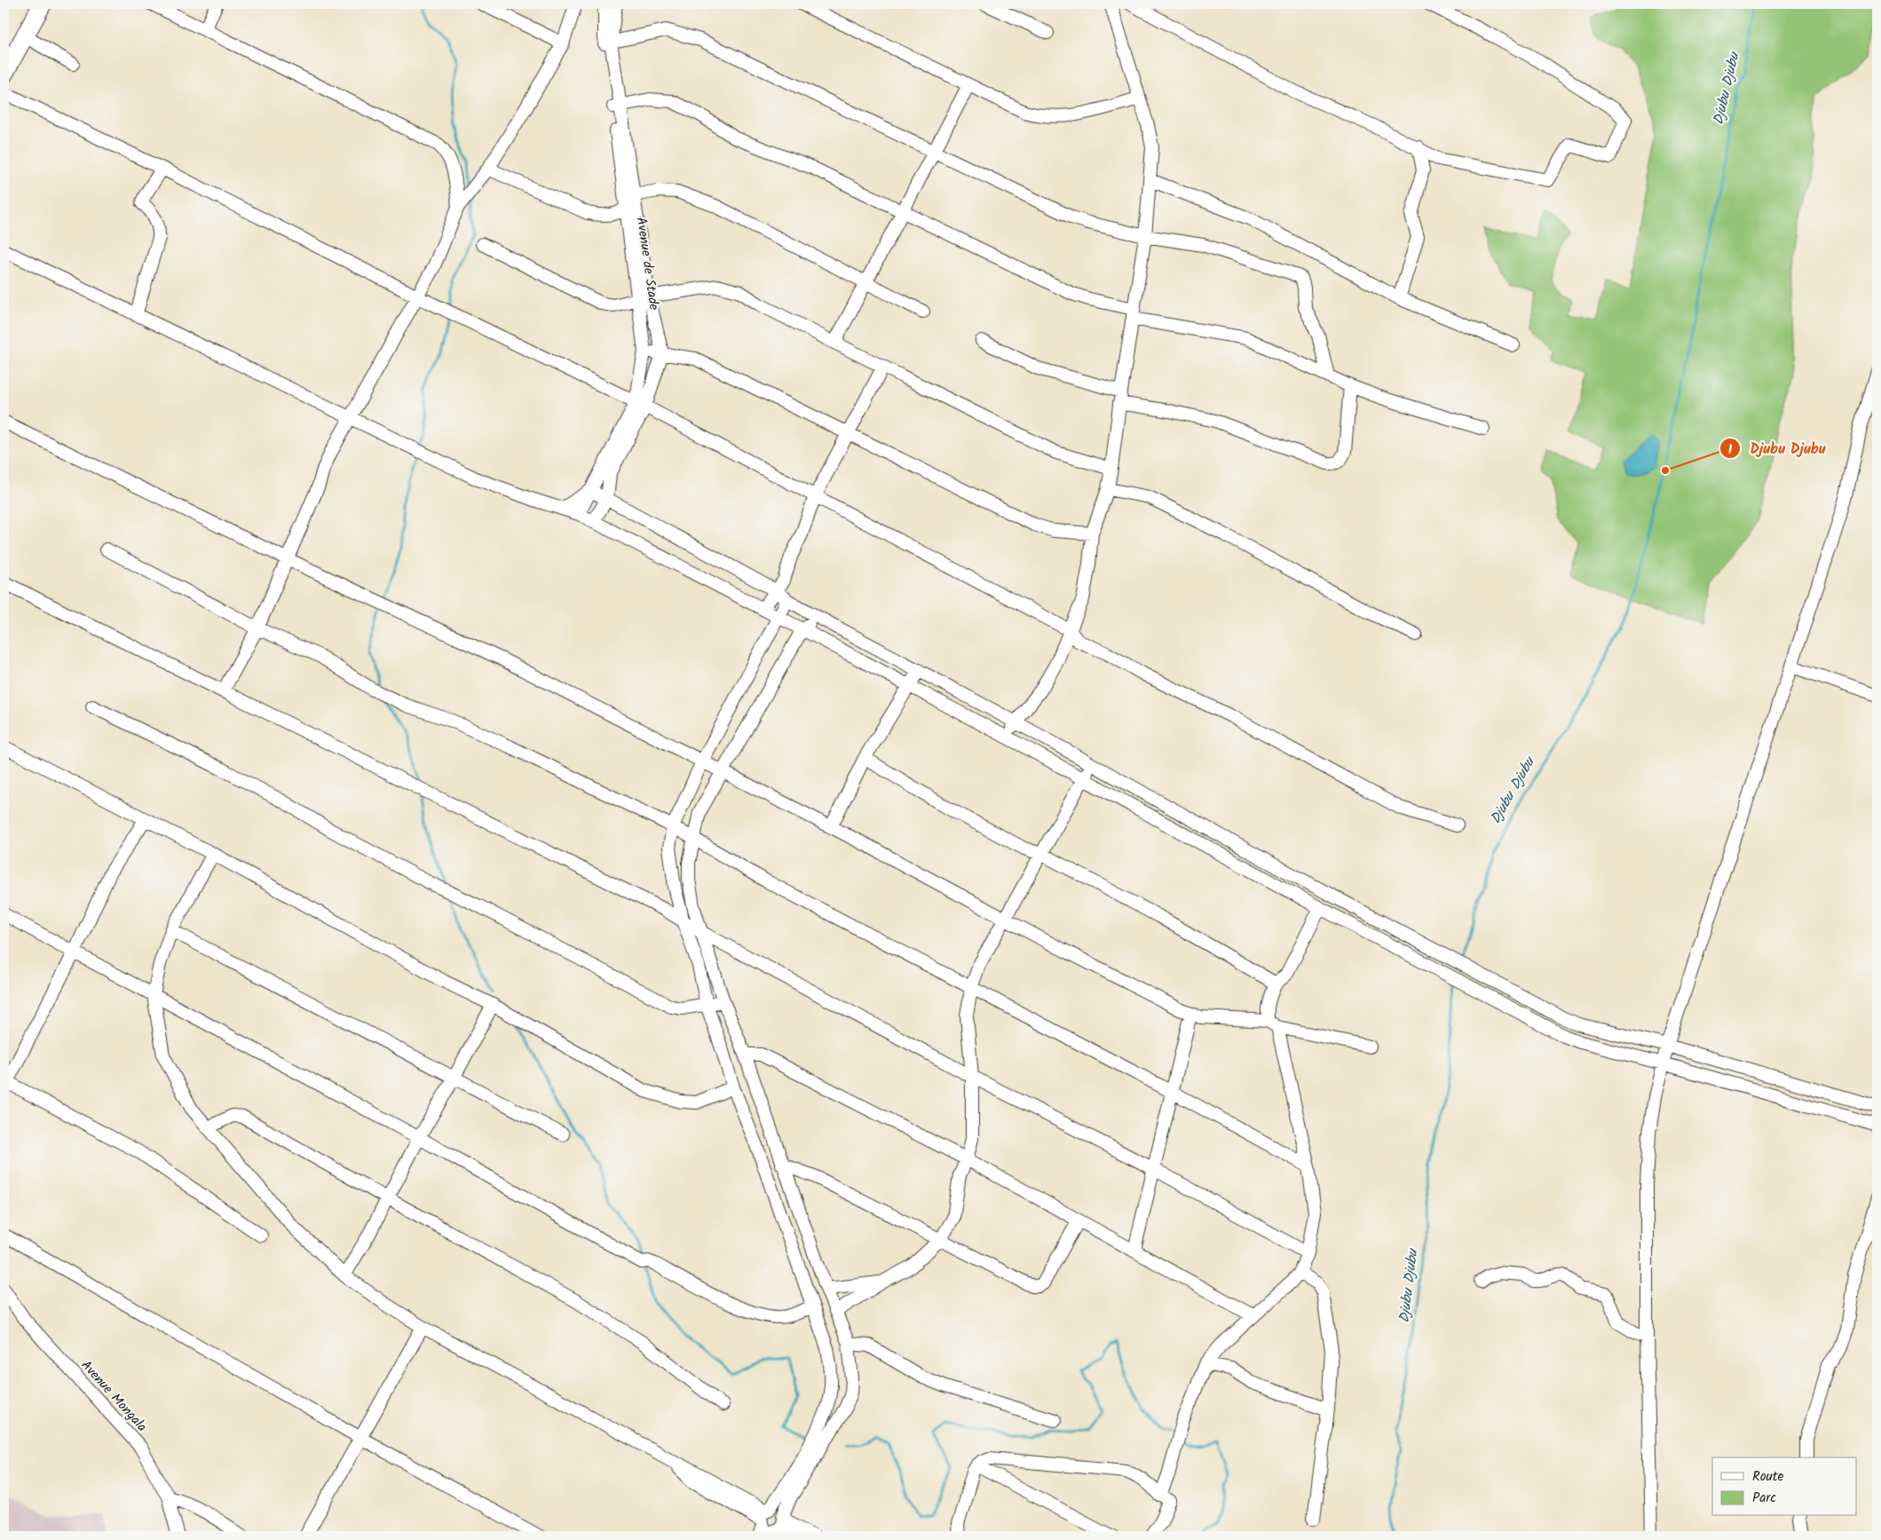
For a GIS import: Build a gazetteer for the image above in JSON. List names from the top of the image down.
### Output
{
  "streets": {
    "street": ["Avenue de Stade", "Avenue Mongala"]
  },
  "water": ["Djubu Djubu"],
  "places": ["Djubu Djubu"],
  "legend": ["Route", "Parc"]
}
